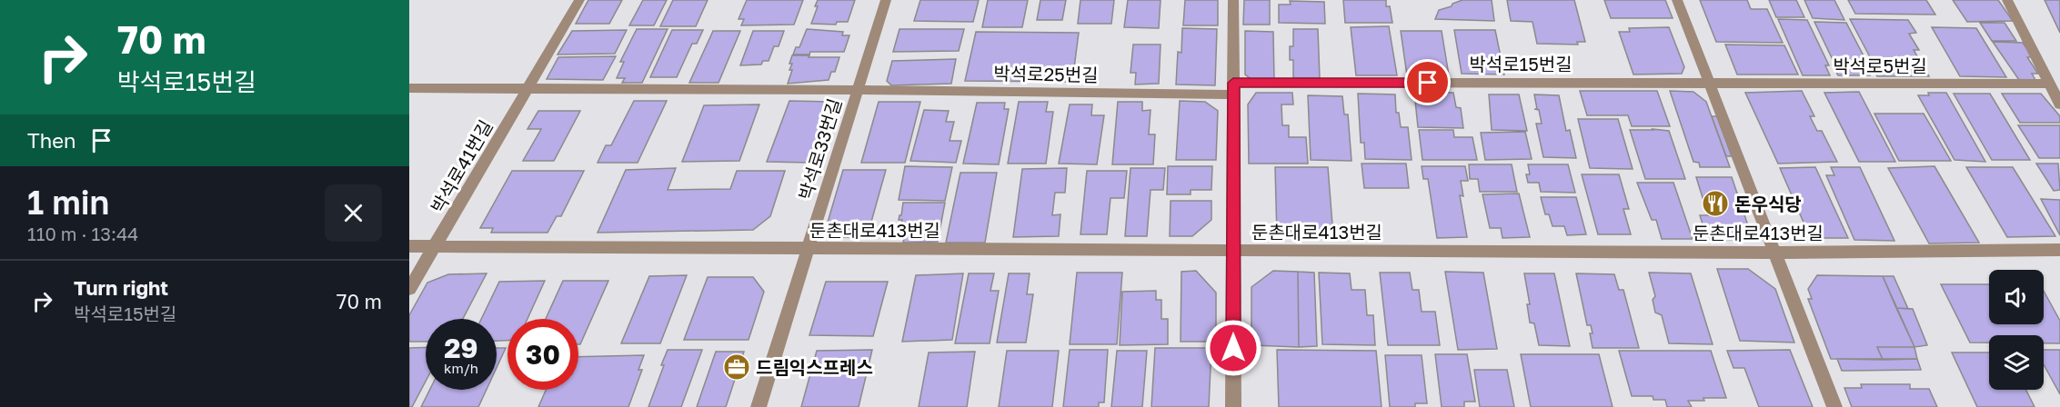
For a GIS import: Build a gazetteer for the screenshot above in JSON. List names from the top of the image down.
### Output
{
  "streets": {
    "street": [
      "박석로15번길",
      "박석로5번길",
      "박석로25번길",
      "박석로33번길",
      "박석로41번길",
      "둔촌대로413번길"
    ]
  },
  "crossings": [
    ["박석로15번길", "박석로5번길"],
    ["박석로15번길", "박석로25번길"],
    ["박석로25번길", "박석로33번길"],
    ["박석로33번길", "박석로41번길"],
    ["박석로33번길", "둔촌대로413번길"],
    ["박석로41번길", "둔촌대로413번길"]
  ],
  "places": {
    "restaurant": ["돈우식당"],
    "office": ["드림익스프레스"]
  },
  "page": {
    "turn": ["70 m", "박석로15번길"],
    "then": "Then",
    "heading": ["1 min", "110 m · 13:44"],
    "list": [
      {
        "name": "Turn right",
        "note": "박석로15번길",
        "value": "70 m"
      }
    ],
    "speed": "29 km/h",
    "limit": "30"
  }
}
